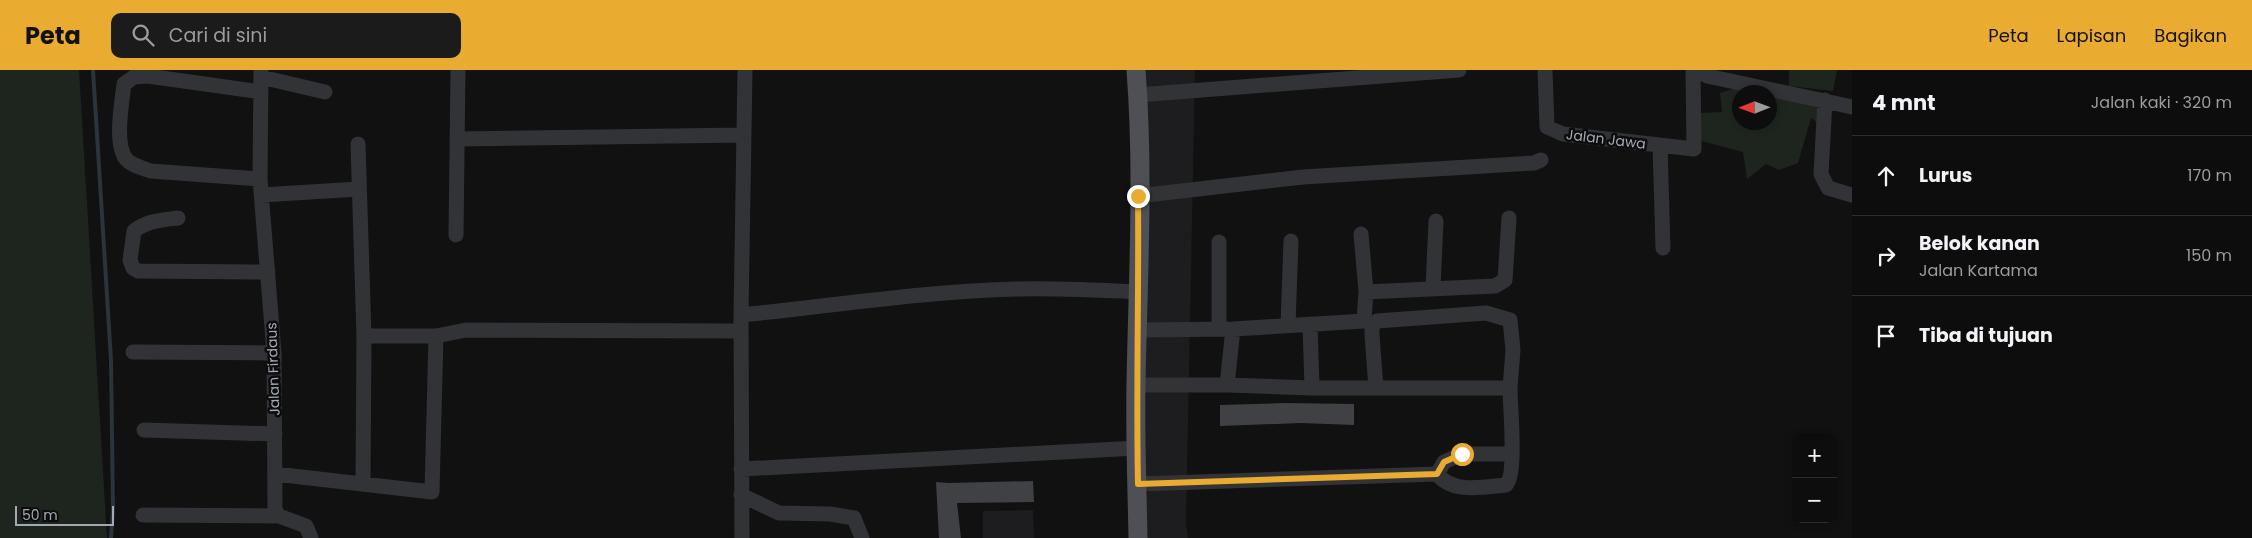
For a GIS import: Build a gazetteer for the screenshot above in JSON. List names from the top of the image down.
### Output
{
  "streets": {
    "street": ["Jalan Jawa", "Jalan Firdaus"]
  },
  "scale_bar": "50 m",
  "north": "left",
  "page": {
    "header": "Peta",
    "search": "Cari di sini",
    "nav": ["Peta", "Lapisan", "Bagikan"],
    "heading": ["4 mnt", "Jalan kaki · 320 m"],
    "list": [
      ["Lurus", "170 m"],
      ["Belok kanan", "Jalan Kartama", "150 m"],
      "Tiba di tujuan"
    ],
    "map_buttons": ["+", "−"],
    "scale": "50 m"
  }
}
